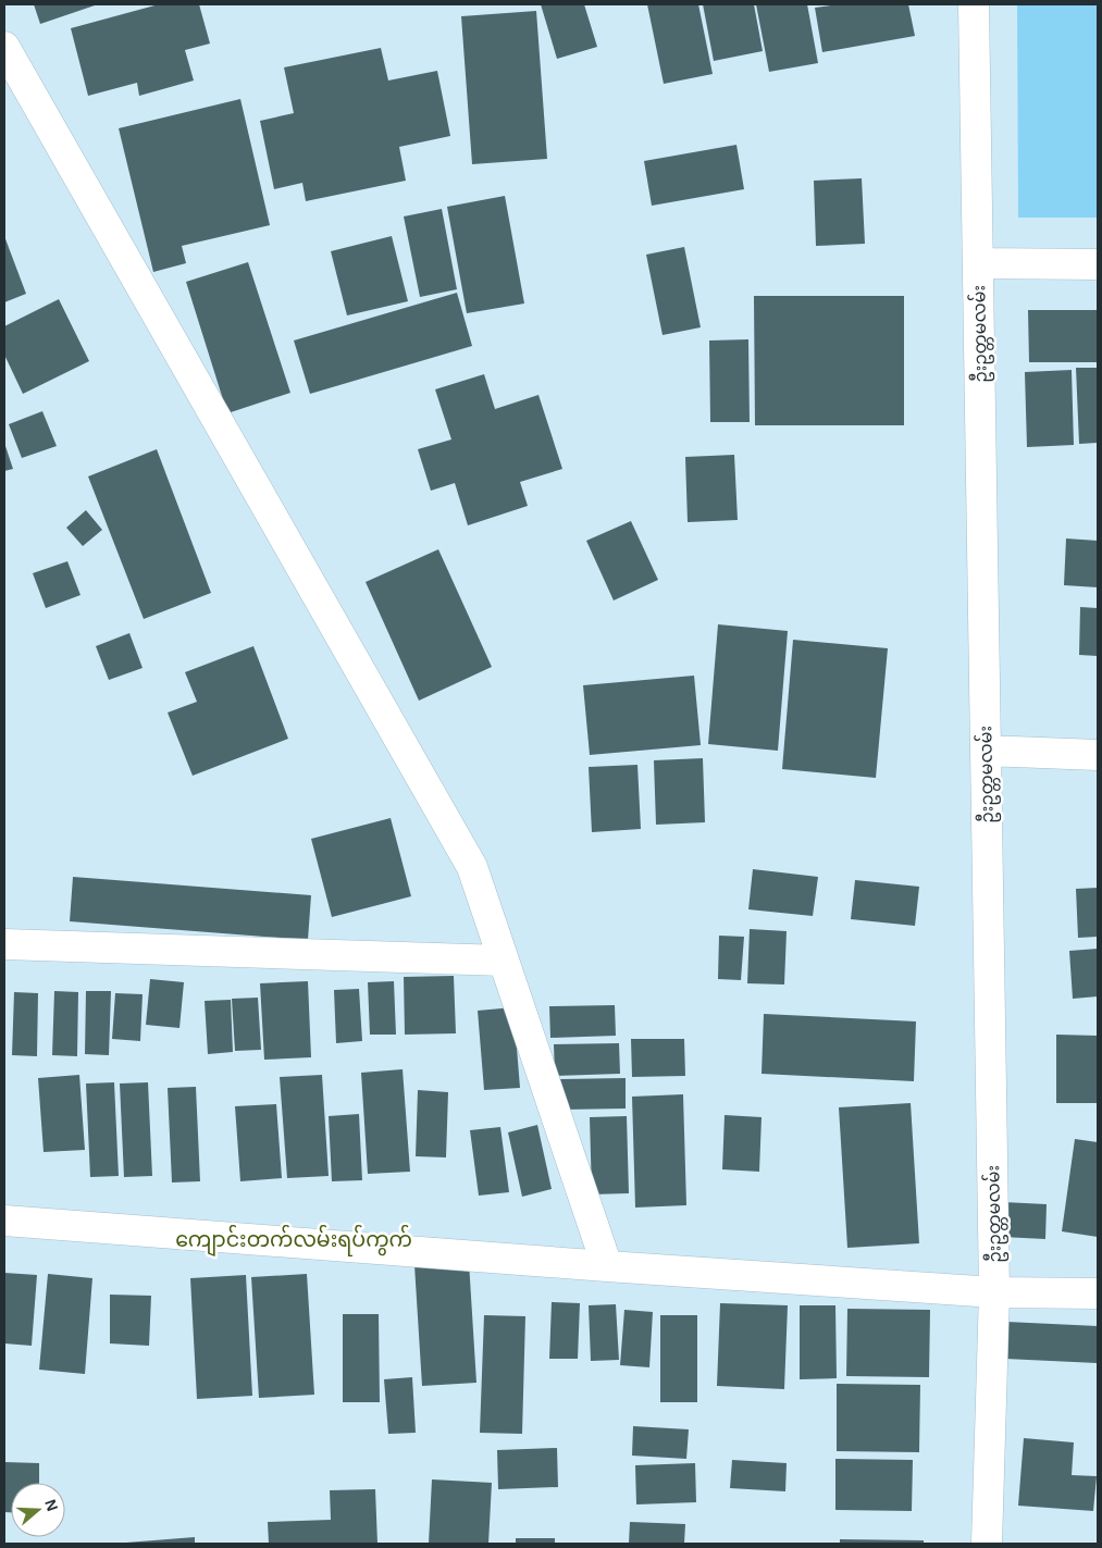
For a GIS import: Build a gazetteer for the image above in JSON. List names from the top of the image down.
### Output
{
  "streets": {
    "street": ["ဦးဥတ္တမလမ်း"]
  },
  "districts": ["ကျောင်းတက်လမ်းရပ်ကွက်"],
  "north": "right"
}
